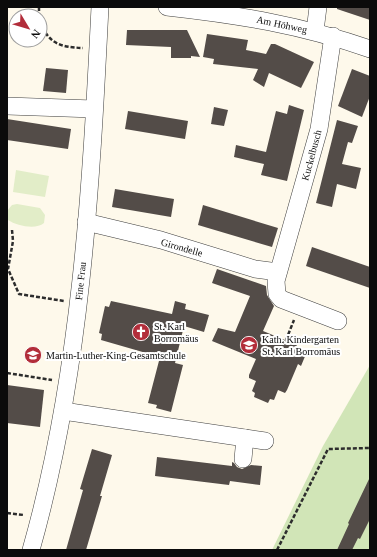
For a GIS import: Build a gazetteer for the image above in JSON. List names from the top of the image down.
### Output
{
  "streets": {
    "street": [
      "Am Höhweg",
      "Kuckelbusch",
      "Girondelle",
      "Fine Frau"
    ]
  },
  "crossings": [
    ["Am Höhweg", "Kuckelbusch"],
    ["Kuckelbusch", "Girondelle"],
    ["Girondelle", "Fine Frau"]
  ],
  "places": {
    "church": ["St. Karl Borromäus"],
    "school or university": ["Kath. Kindergarten St. Karl Borromäus", "Martin-Luther-King-Gesamtschule"]
  },
  "north": "bottom right"
}
